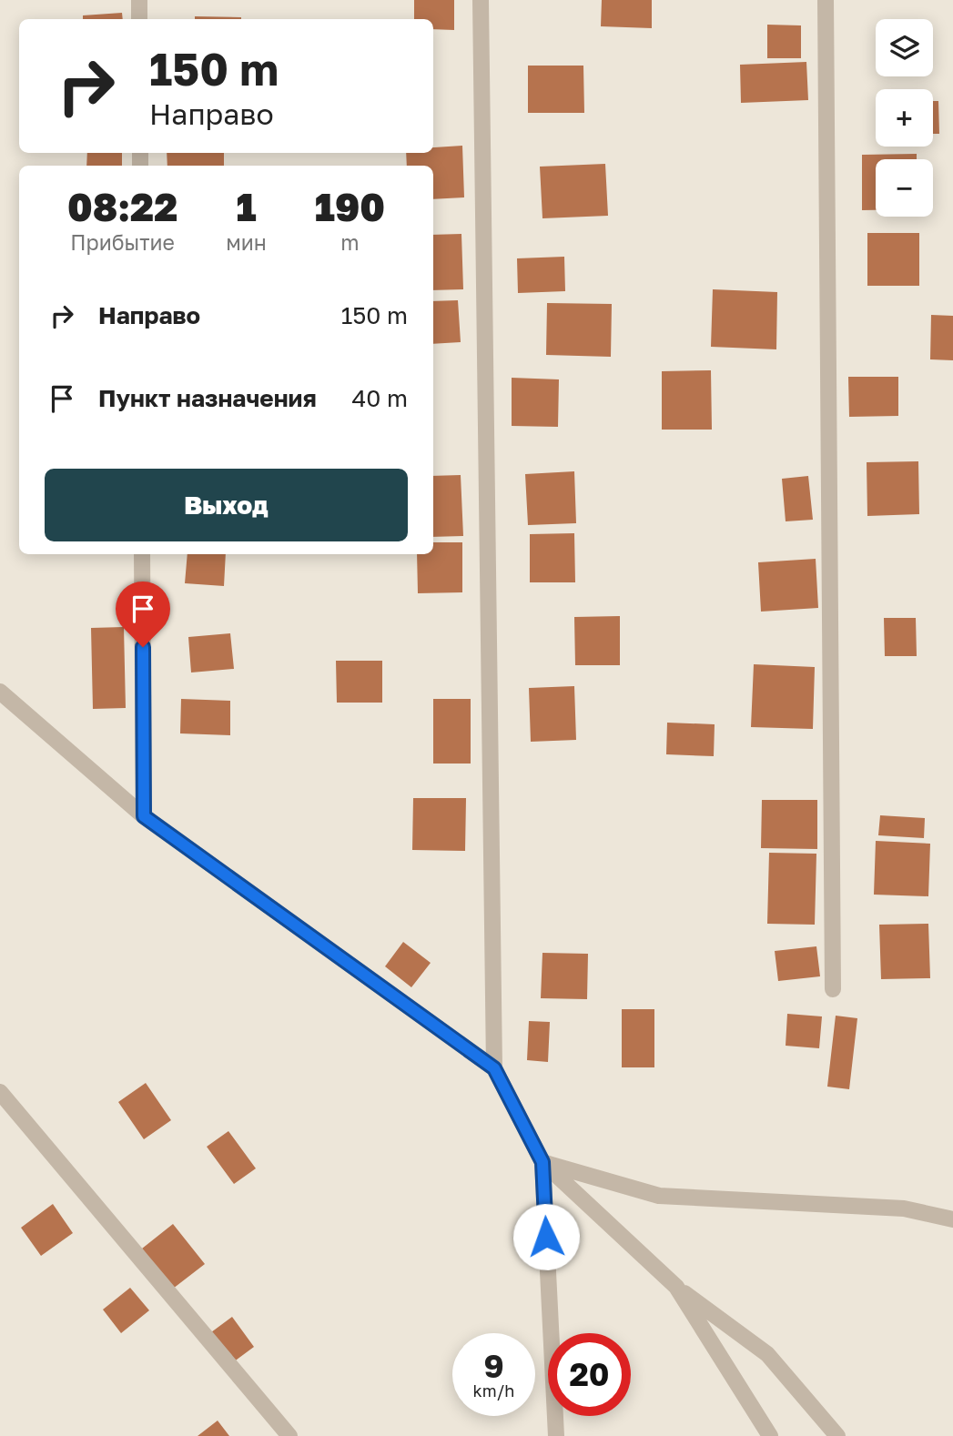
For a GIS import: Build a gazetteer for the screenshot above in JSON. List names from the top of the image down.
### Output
{
  "page": {
    "map_buttons": ["+", "−"],
    "turn": ["150 m", "Направо"],
    "eta": [
      "08:22",
      "Прибытие",
      "1",
      "мин",
      "190",
      "m"
    ],
    "list": [
      {
        "name": "Направо",
        "value": "150 m"
      },
      {
        "name": "Пункт назначения",
        "value": "40 m"
      }
    ],
    "buttons": "Выход",
    "speed": "9 km/h",
    "limit": "20"
  }
}
